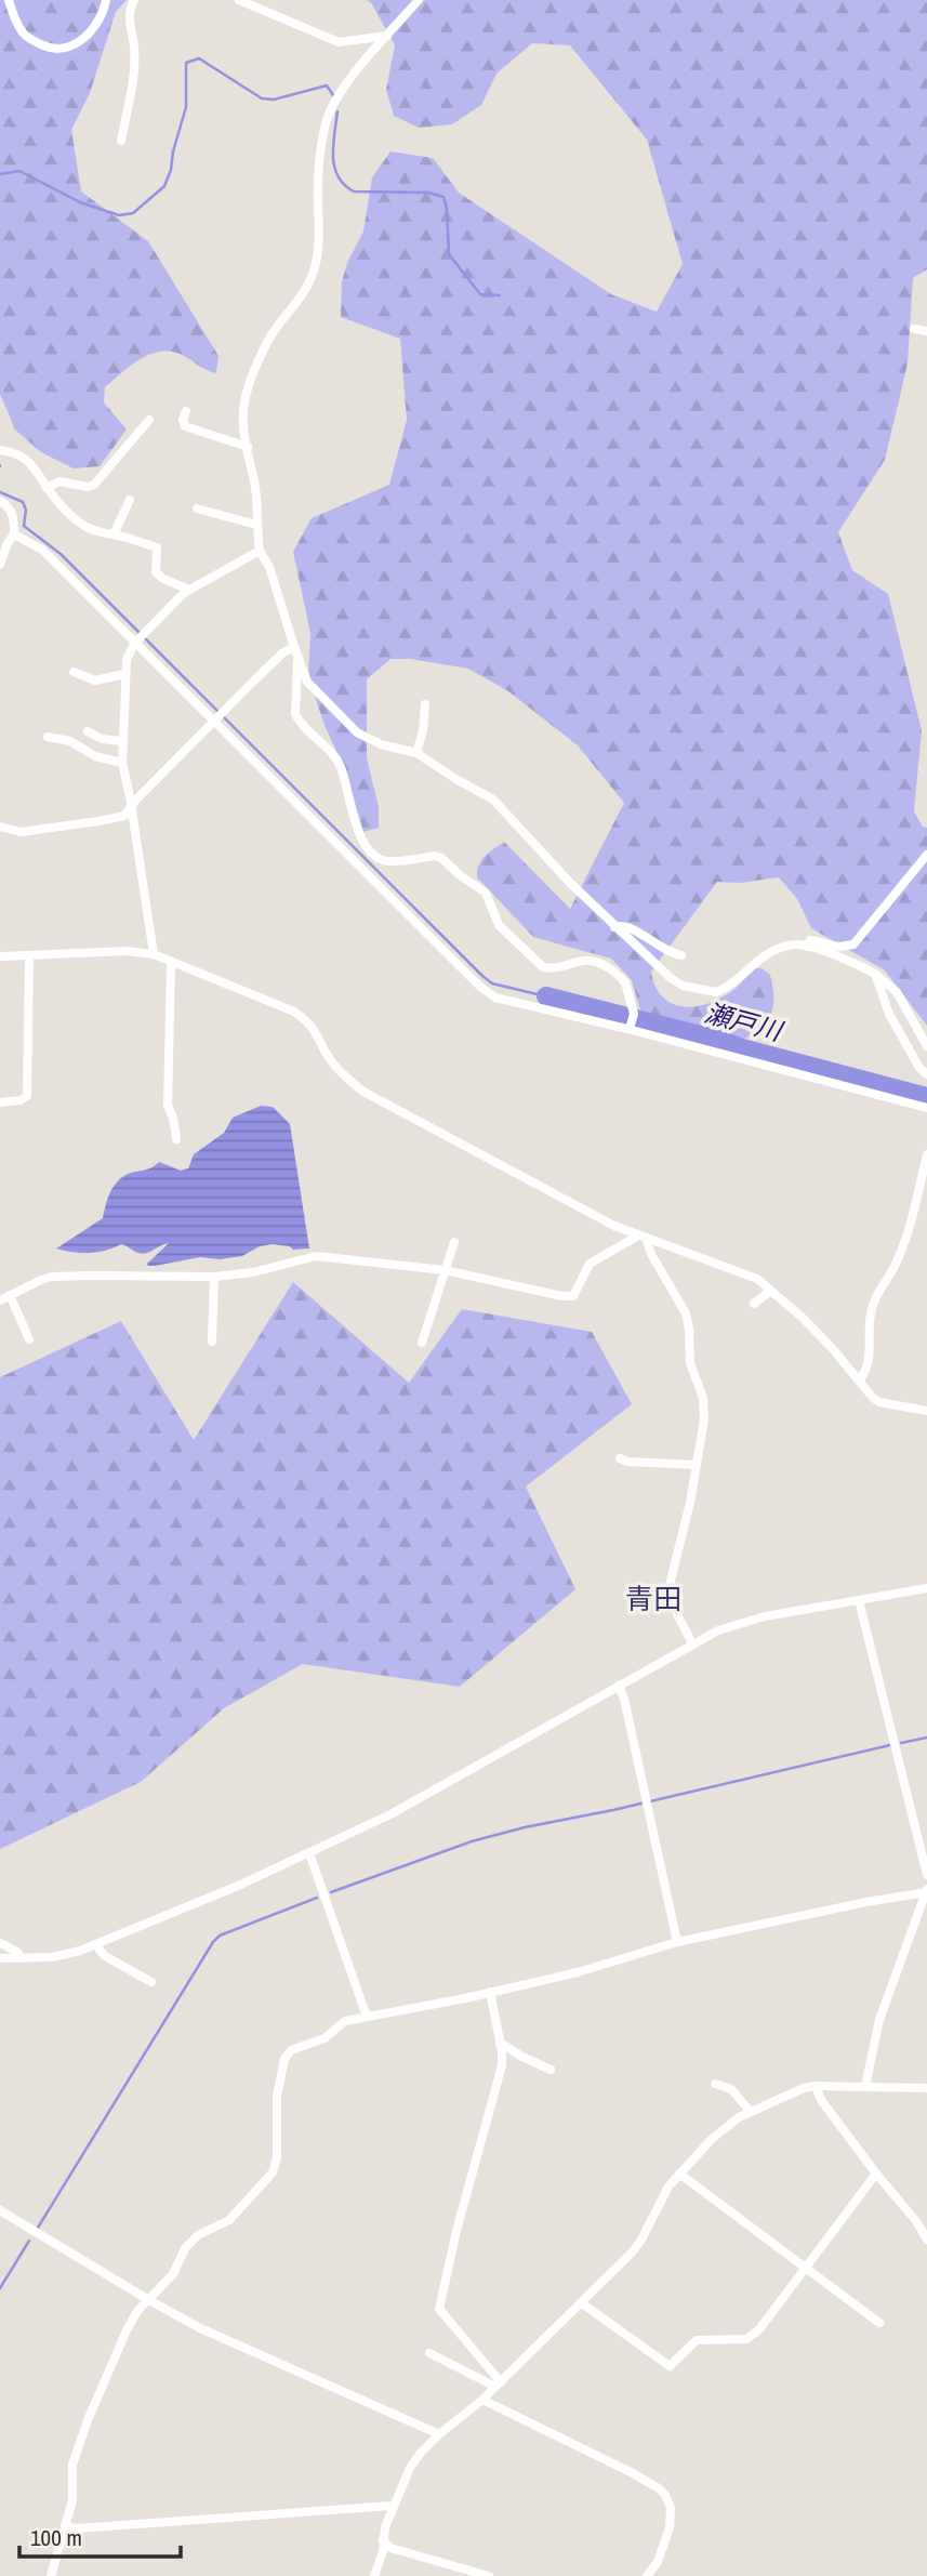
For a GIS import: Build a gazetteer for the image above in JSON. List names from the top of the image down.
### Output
{
  "districts": ["青田"],
  "water": ["瀬戸川"],
  "scale_bar": "100 m"
}
